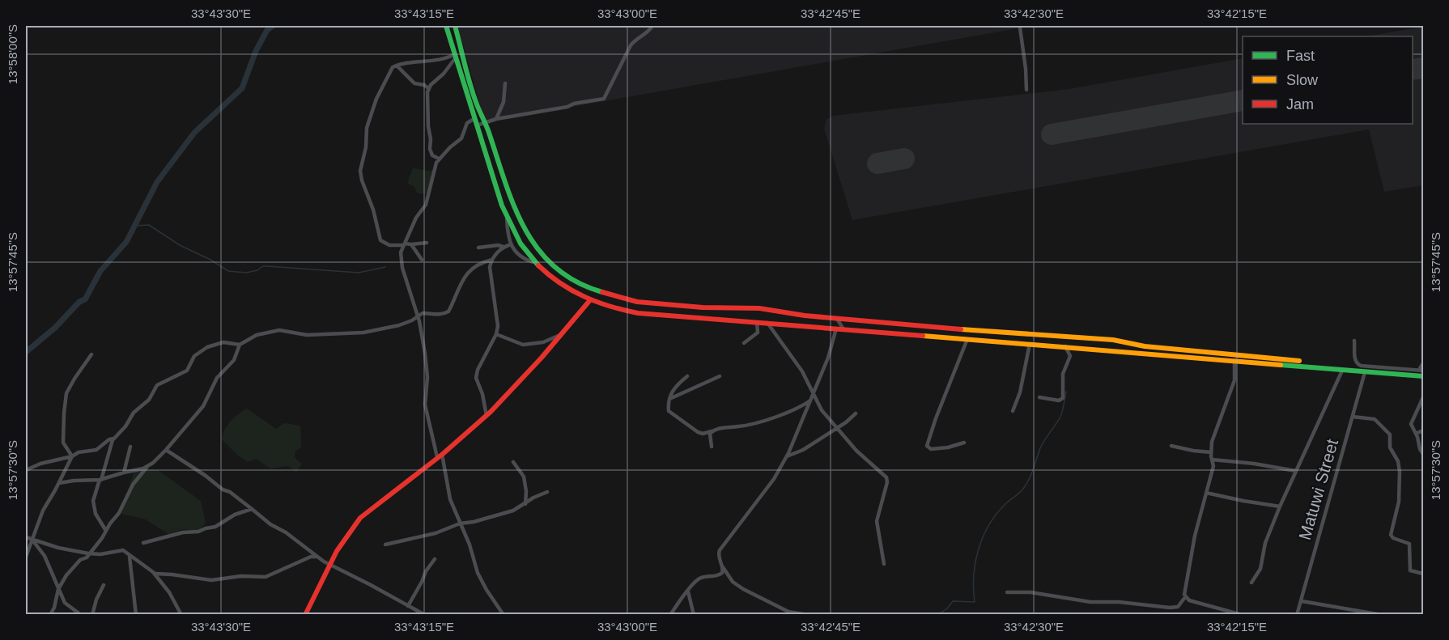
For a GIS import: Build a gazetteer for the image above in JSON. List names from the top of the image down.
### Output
{
  "streets": {
    "street": ["Matuwi Street"]
  },
  "legend": ["Fast", "Slow", "Jam"],
  "coordinates": [
    "33°43'30\"E",
    "33°43'15\"E",
    "33°43'00\"E",
    "33°42'45\"E",
    "33°42'30\"E",
    "33°42'15\"E",
    "13°58'00\"S",
    "13°57'45\"S",
    "13°57'30\"S"
  ]
}
